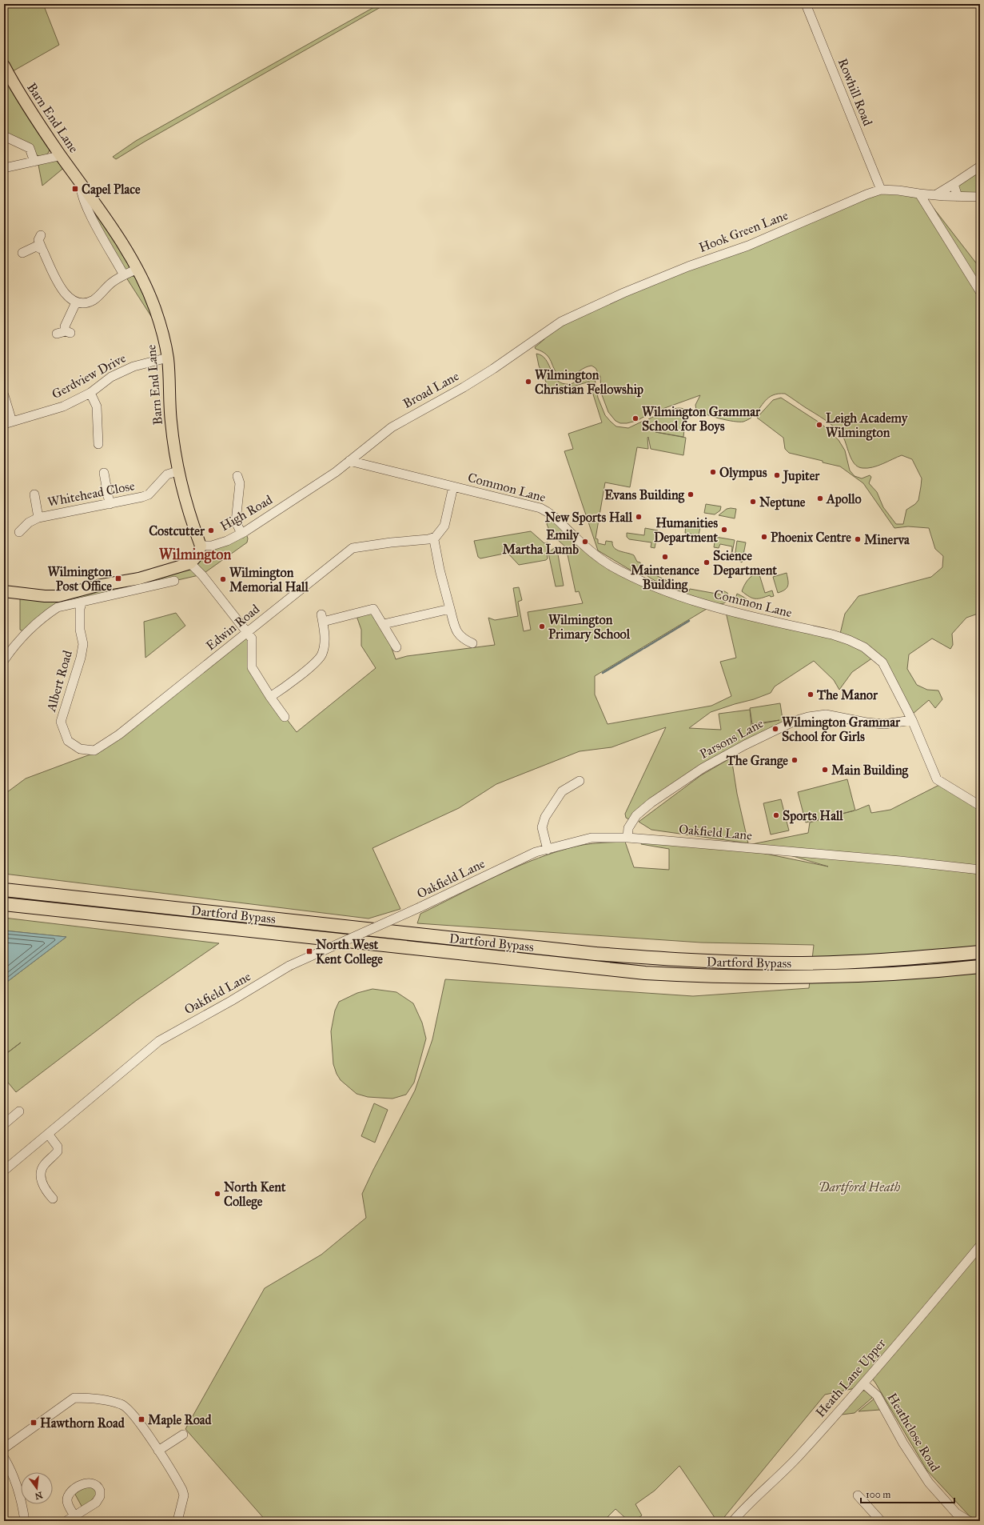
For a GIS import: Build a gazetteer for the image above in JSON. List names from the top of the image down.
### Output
{
  "streets": {
    "highway": ["Dartford Bypass"],
    "main road": ["Barn End Lane"],
    "street": [
      "Rowhill Road",
      "Hook Green Lane",
      "Gerdview Drive",
      "Broad Lane",
      "Common Lane",
      "Whitehead Close",
      "High Road",
      "Edwin Road",
      "Albert Road",
      "Parsons Lane",
      "Oakfield Lane",
      "Heath Lane Upper",
      "Heathclose Road"
    ]
  },
  "crossings": [
    ["Rowhill Road", "Hook Green Lane"],
    ["Barn End Lane", "Gerdview Drive"],
    ["Barn End Lane", "Whitehead Close"],
    ["Barn End Lane", "High Road"],
    ["Hook Green Lane", "Broad Lane"],
    ["Broad Lane", "Common Lane"],
    ["Broad Lane", "High Road"],
    ["Common Lane", "High Road"],
    ["Common Lane", "Edwin Road"],
    ["Common Lane", "Parsons Lane"],
    ["Edwin Road", "Albert Road"],
    ["Parsons Lane", "Oakfield Lane"],
    ["Heath Lane Upper", "Heathclose Road"]
  ],
  "districts": ["Wilmington"],
  "parks": ["Dartford Heath"],
  "places": {
    "transit": [
      "Capel Place",
      "Wilmington Post Office",
      "North West Kent College",
      "Maple Road",
      "Hawthorn Road"
    ],
    "other": [
      "Wilmington Christian Fellowship",
      "Wilmington Grammar School for Boys",
      "Leigh Academy Wilmington",
      "Olympus",
      "Jupiter",
      "Evans Building",
      "Apollo",
      "Neptune",
      "New Sports Hall",
      "Humanities Department",
      "Costcutter",
      "Phoenix Centre",
      "Minerva",
      "Emily Martha Lumb",
      "Maintenance Building",
      "Science Department",
      "Wilmington Memorial Hall",
      "Wilmington Primary School",
      "The Manor",
      "Wilmington Grammar School for Girls",
      "The Grange",
      "Main Building",
      "Sports Hall",
      "North Kent College"
    ]
  },
  "scale_bar": "100 m",
  "north": "bottom"
}
